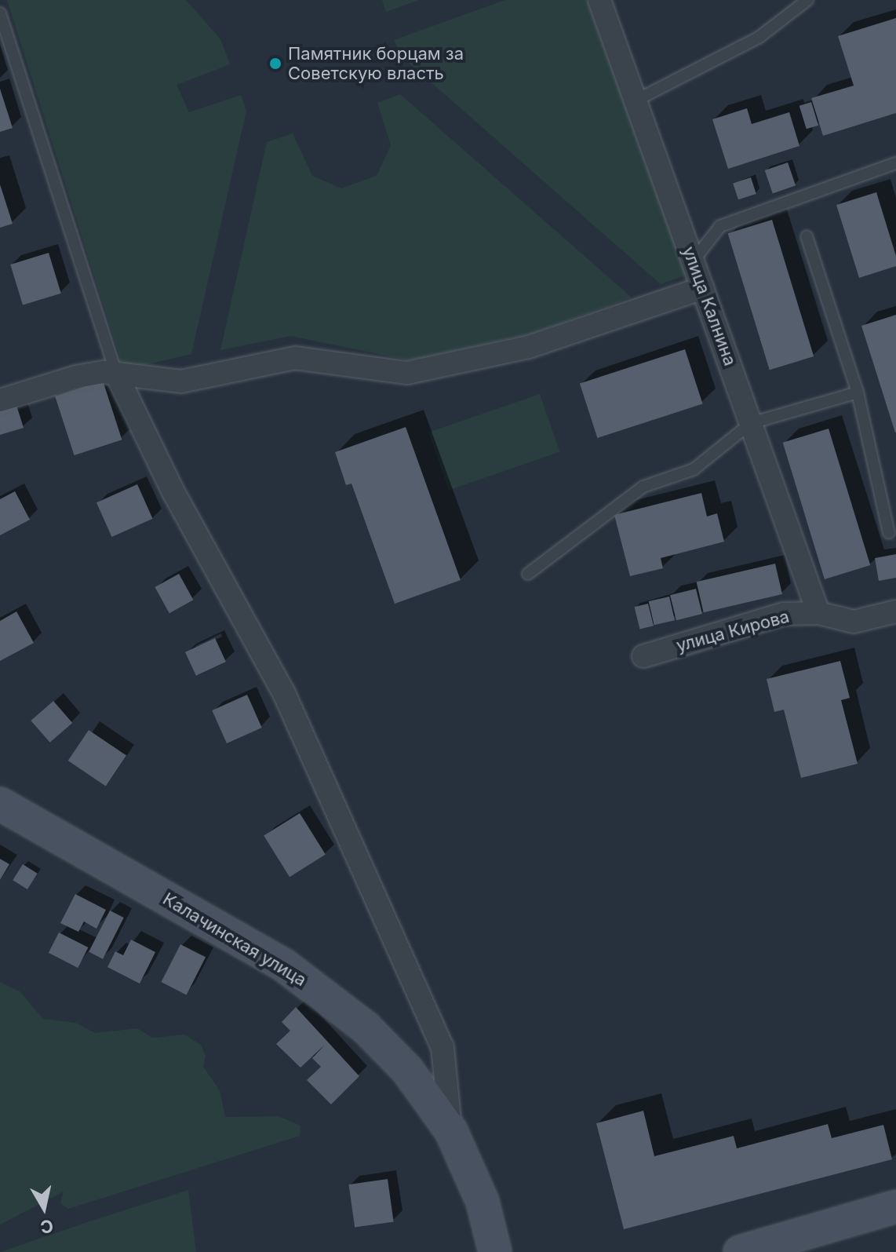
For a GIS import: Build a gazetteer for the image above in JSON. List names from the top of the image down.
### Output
{
  "streets": {
    "main road": ["Калачинская улица"],
    "street": ["улица Калнина", "улица Кирова"]
  },
  "crossings": [
    ["улица Калнина", "улица Кирова"]
  ],
  "places": ["Памятник борцам за Советскую власть"],
  "north": "bottom"
}
